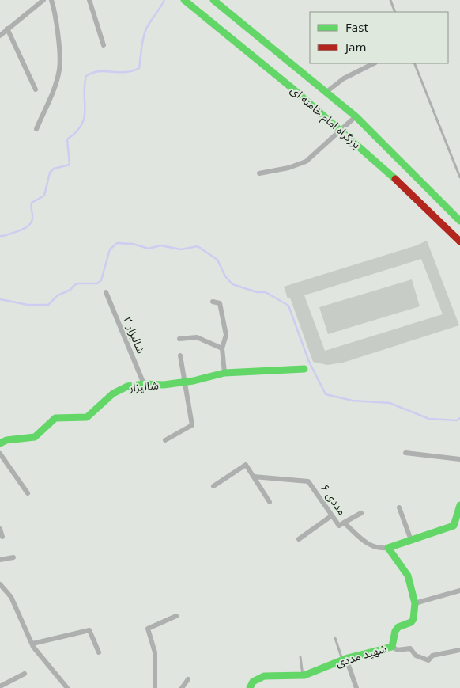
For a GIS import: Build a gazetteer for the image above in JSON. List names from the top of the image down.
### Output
{
  "streets": {
    "main road": ["بزرگراه امام خامنه ای", "شالیزار", "شهید مددی"],
    "street": ["شالیزار ۲", "مددی ۶"]
  },
  "crossings": [
    ["شالیزار ۲", "شالیزار"],
    ["مددی ۶", "شهید مددی"]
  ],
  "legend": ["Fast", "Jam"]
}
